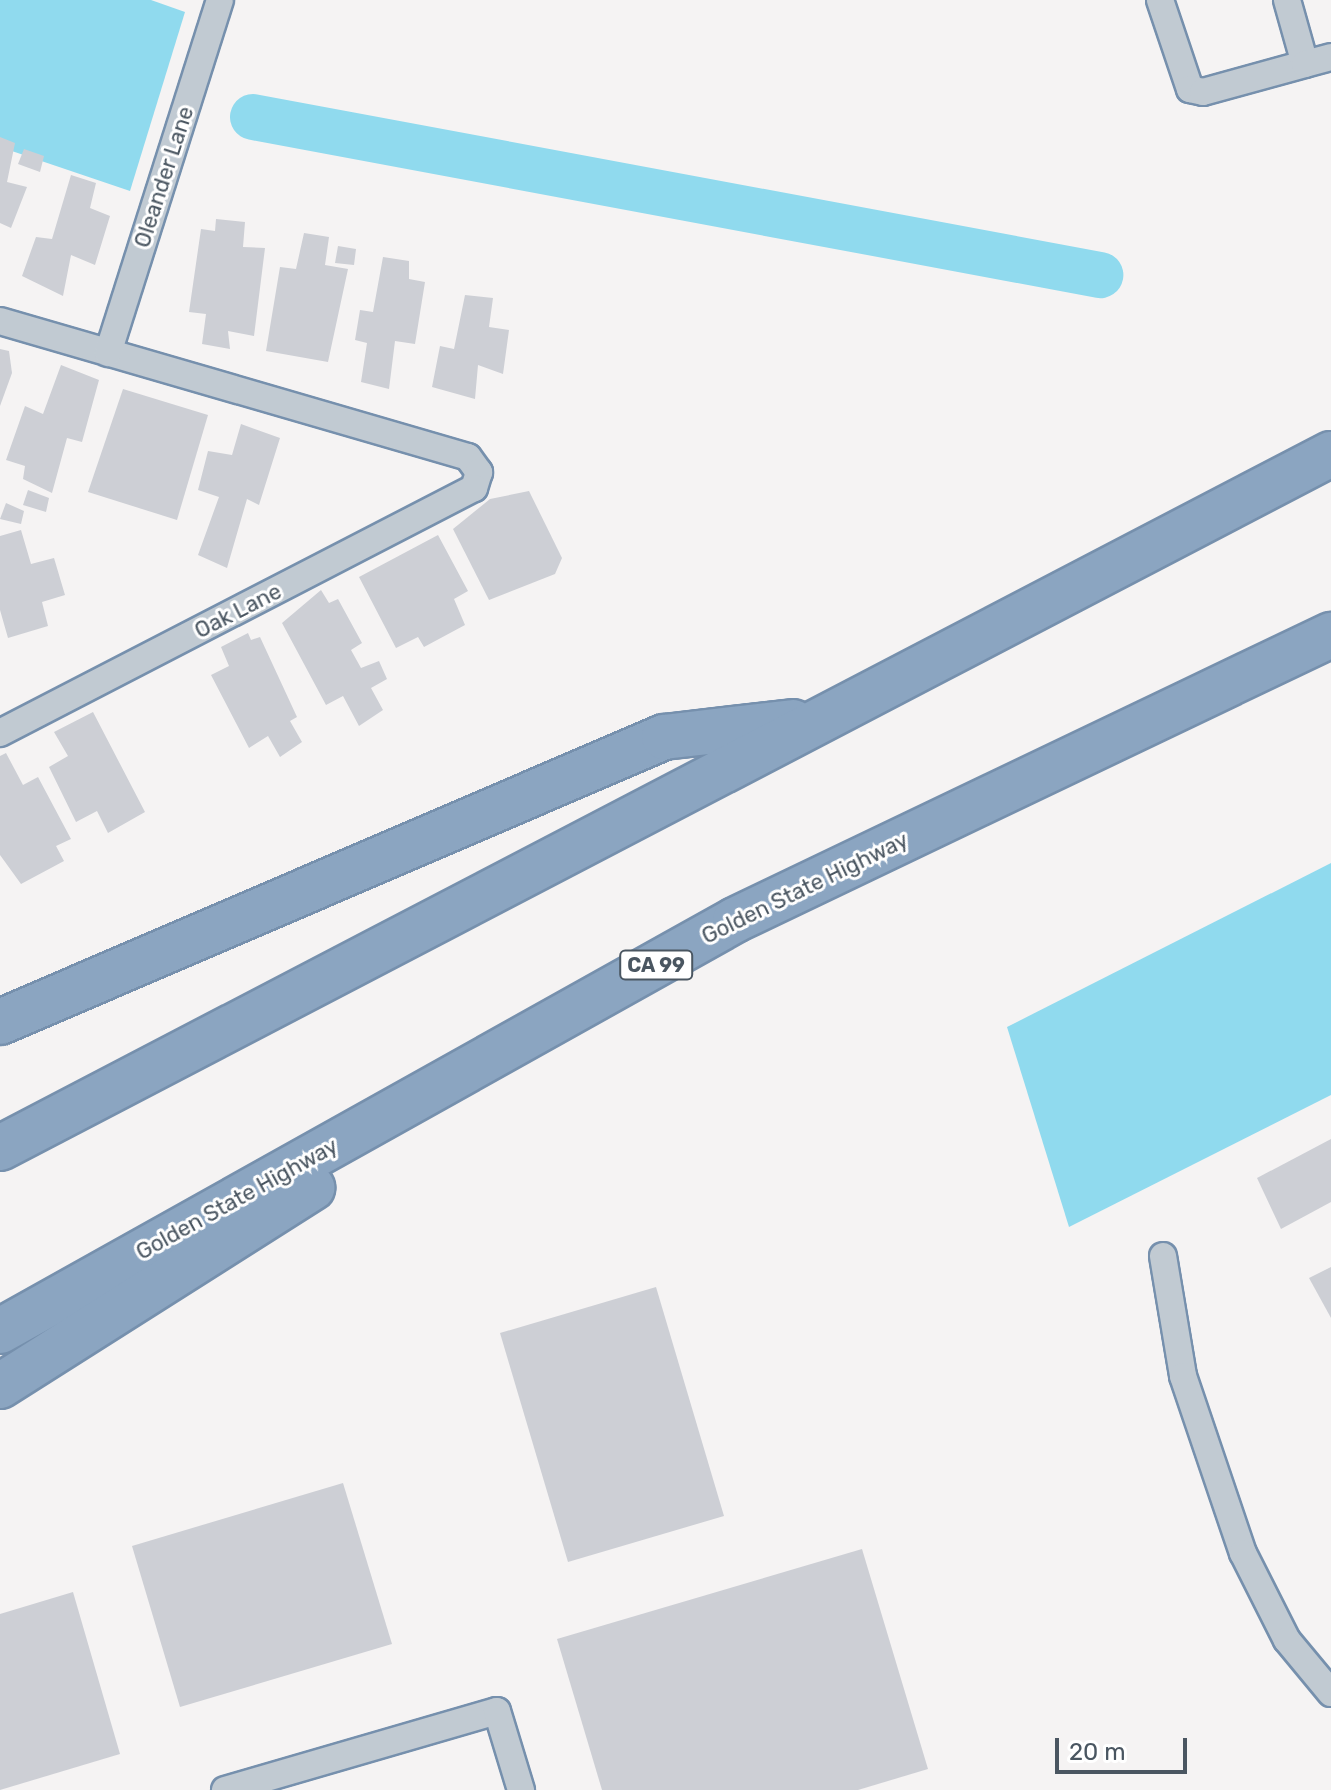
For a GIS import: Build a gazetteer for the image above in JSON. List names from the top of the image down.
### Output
{
  "streets": {
    "highway": ["Golden State Highway", "CA 99"],
    "lane": ["Oleander Lane", "Oak Lane"]
  },
  "crossings": [
    ["Oleander Lane", "Oak Lane"]
  ],
  "scale_bar": "20 m"
}
